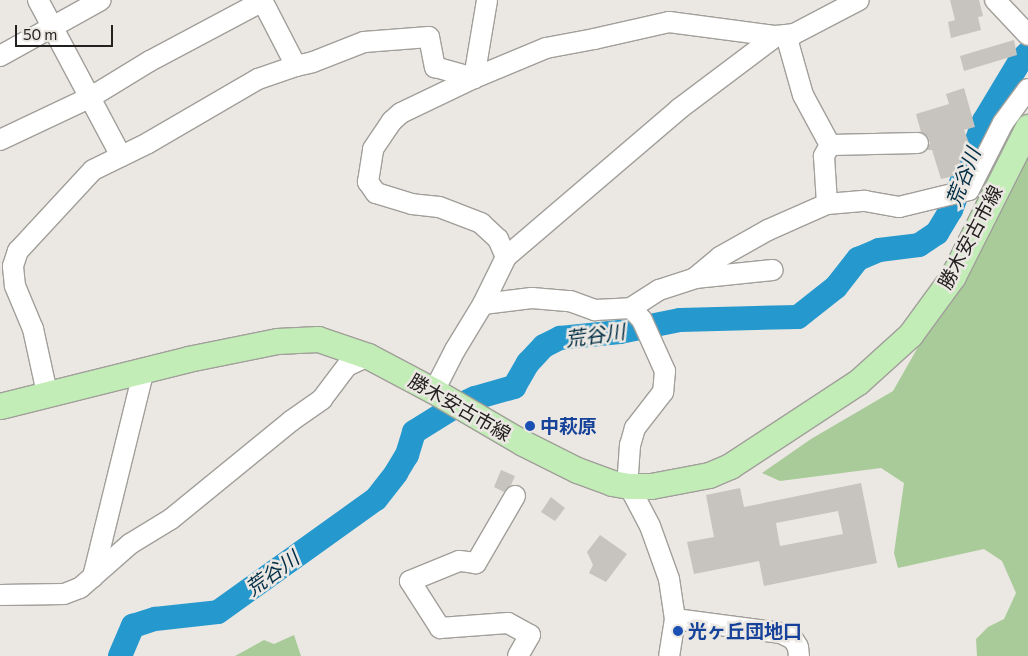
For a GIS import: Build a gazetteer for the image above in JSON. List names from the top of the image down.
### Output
{
  "streets": {
    "main road": ["勝木安古市線"]
  },
  "water": ["荒谷川"],
  "places": ["中萩原", "光ヶ丘団地口"],
  "scale_bar": "50 m"
}
